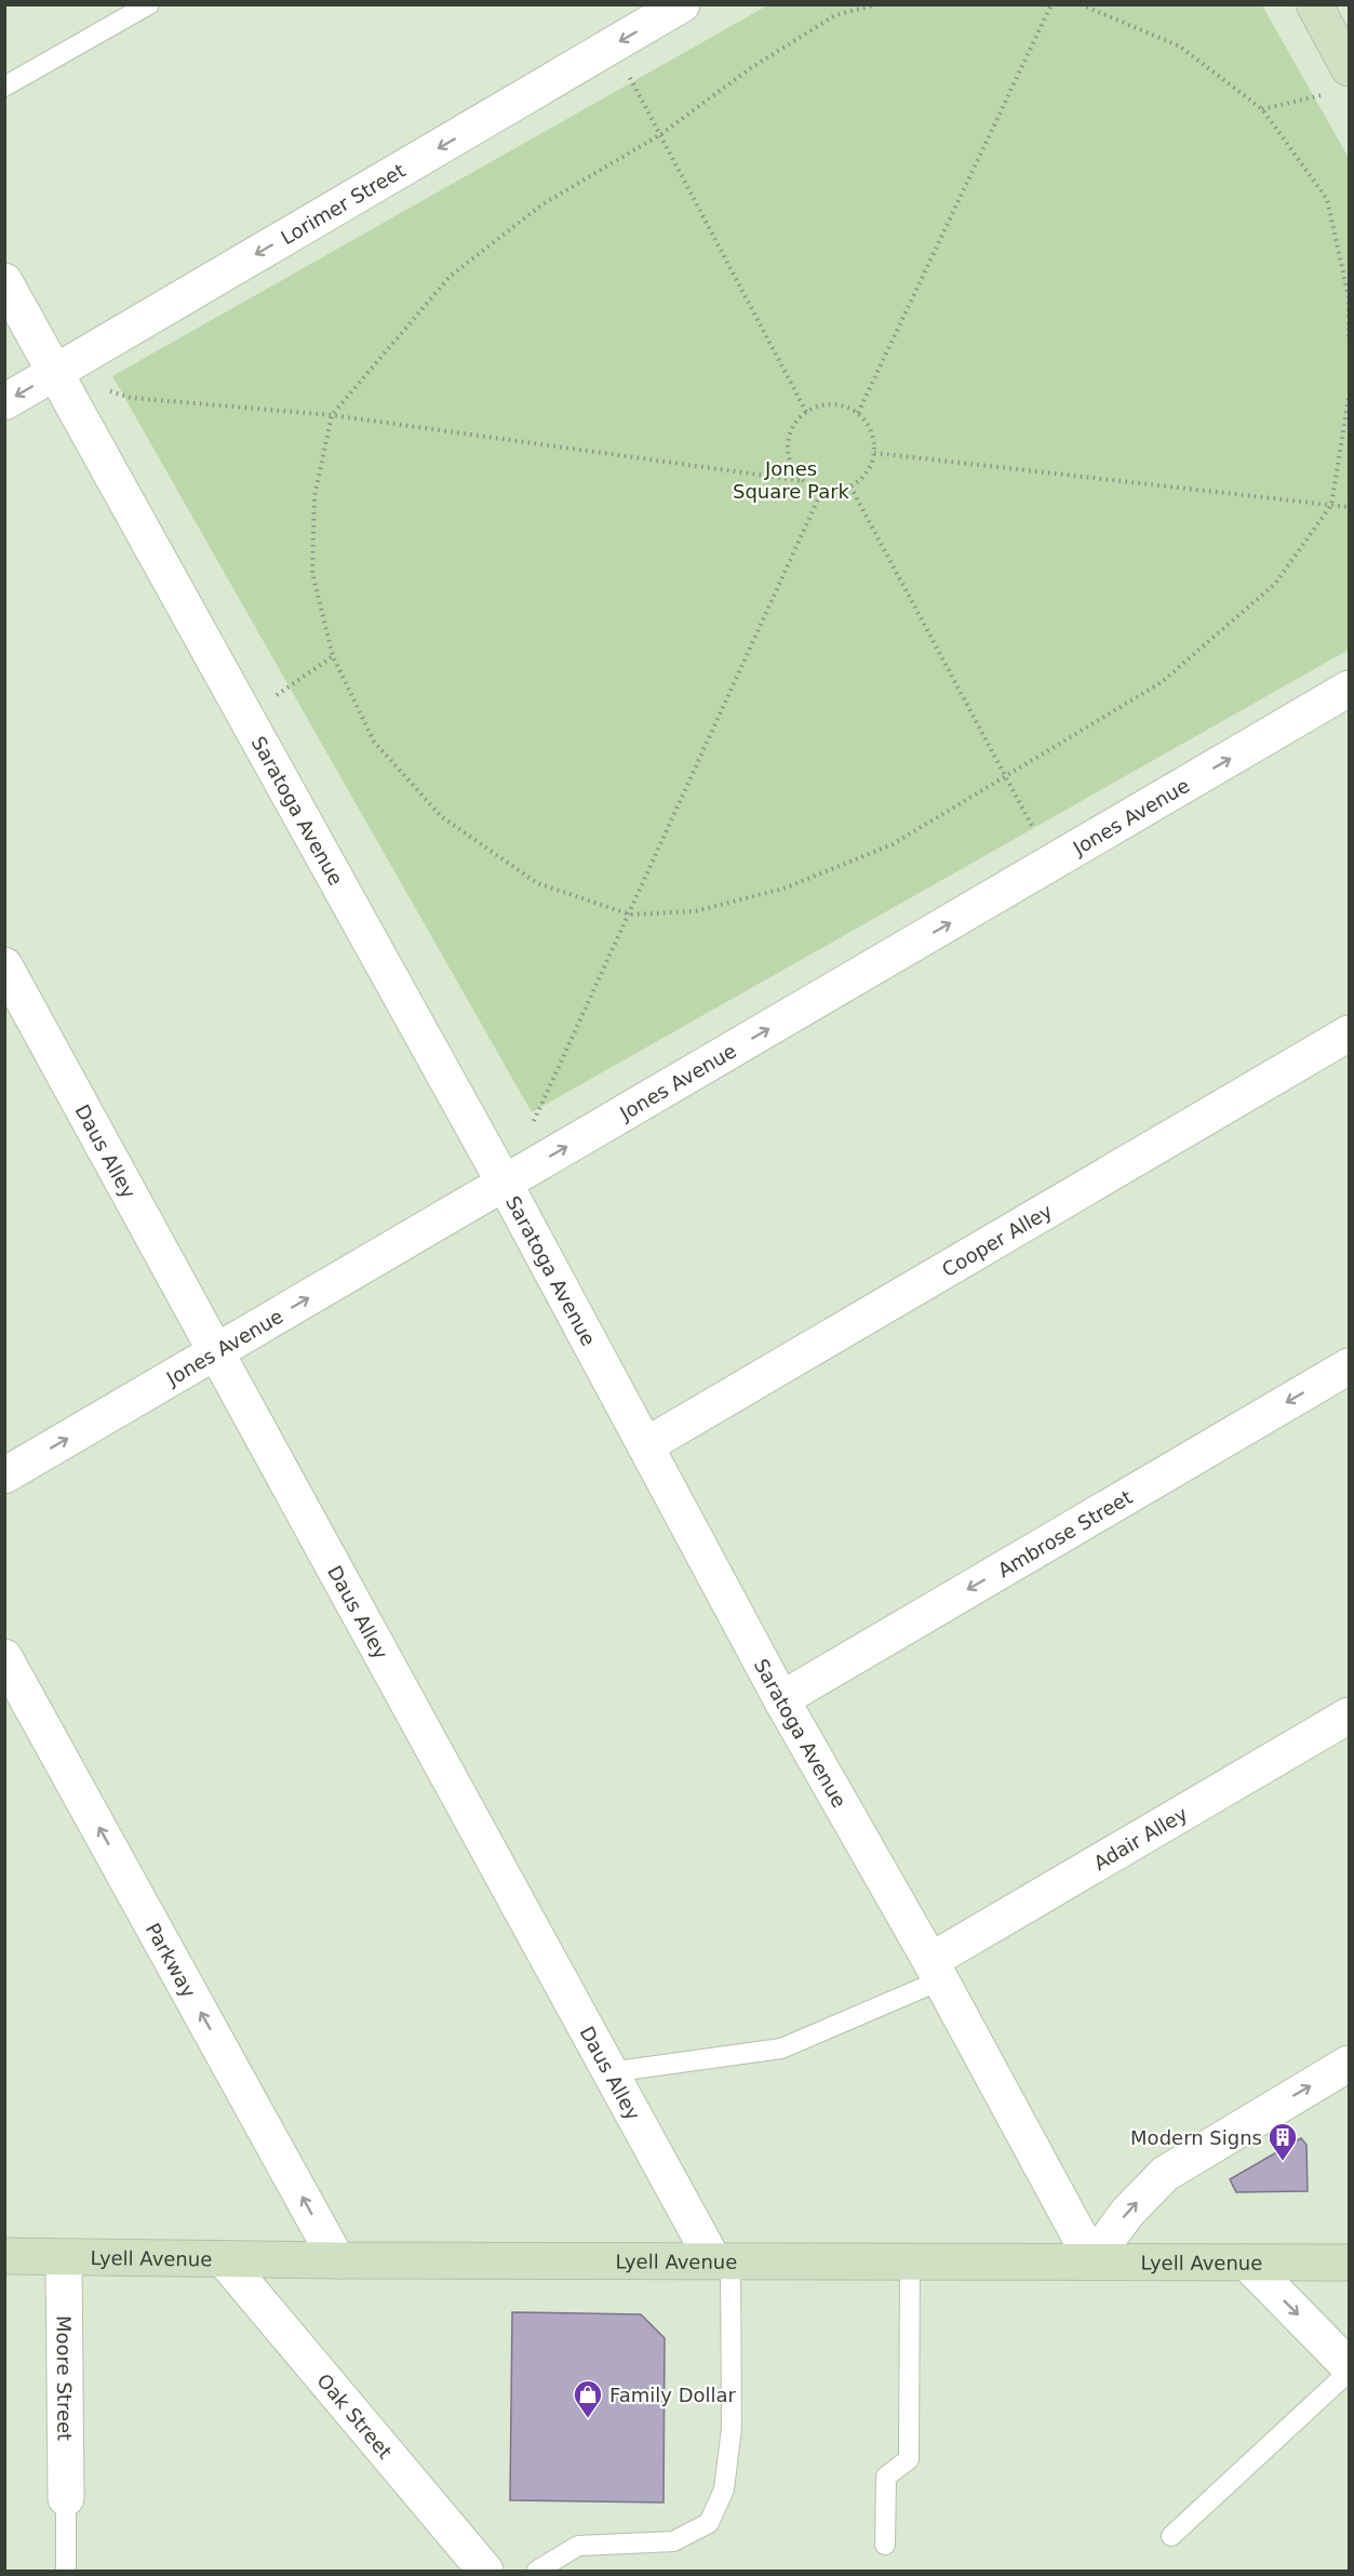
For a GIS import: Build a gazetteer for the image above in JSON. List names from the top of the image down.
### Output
{
  "streets": {
    "main road": ["Lyell Avenue"],
    "street": [
      "Lorimer Street",
      "Saratoga Avenue",
      "Jones Avenue",
      "Daus Alley",
      "Cooper Alley",
      "Ambrose Street",
      "Adair Alley",
      "Parkway",
      "Moore Street",
      "Oak Street"
    ]
  },
  "crossings": [
    ["Lorimer Street", "Saratoga Avenue"],
    ["Saratoga Avenue", "Jones Avenue"],
    ["Saratoga Avenue", "Cooper Alley"],
    ["Saratoga Avenue", "Ambrose Street"],
    ["Saratoga Avenue", "Adair Alley"],
    ["Saratoga Avenue", "Lyell Avenue"],
    ["Jones Avenue", "Daus Alley"],
    ["Daus Alley", "Lyell Avenue"],
    ["Parkway", "Lyell Avenue"],
    ["Lyell Avenue", "Moore Street"],
    ["Lyell Avenue", "Oak Street"]
  ],
  "one_way": [
    "Lorimer Street",
    "Jones Avenue",
    "Ambrose Street",
    "Parkway"
  ],
  "parks": ["Jones Square Park"],
  "places": {
    "building": ["Modern Signs"],
    "shop": ["Family Dollar"]
  }
}
